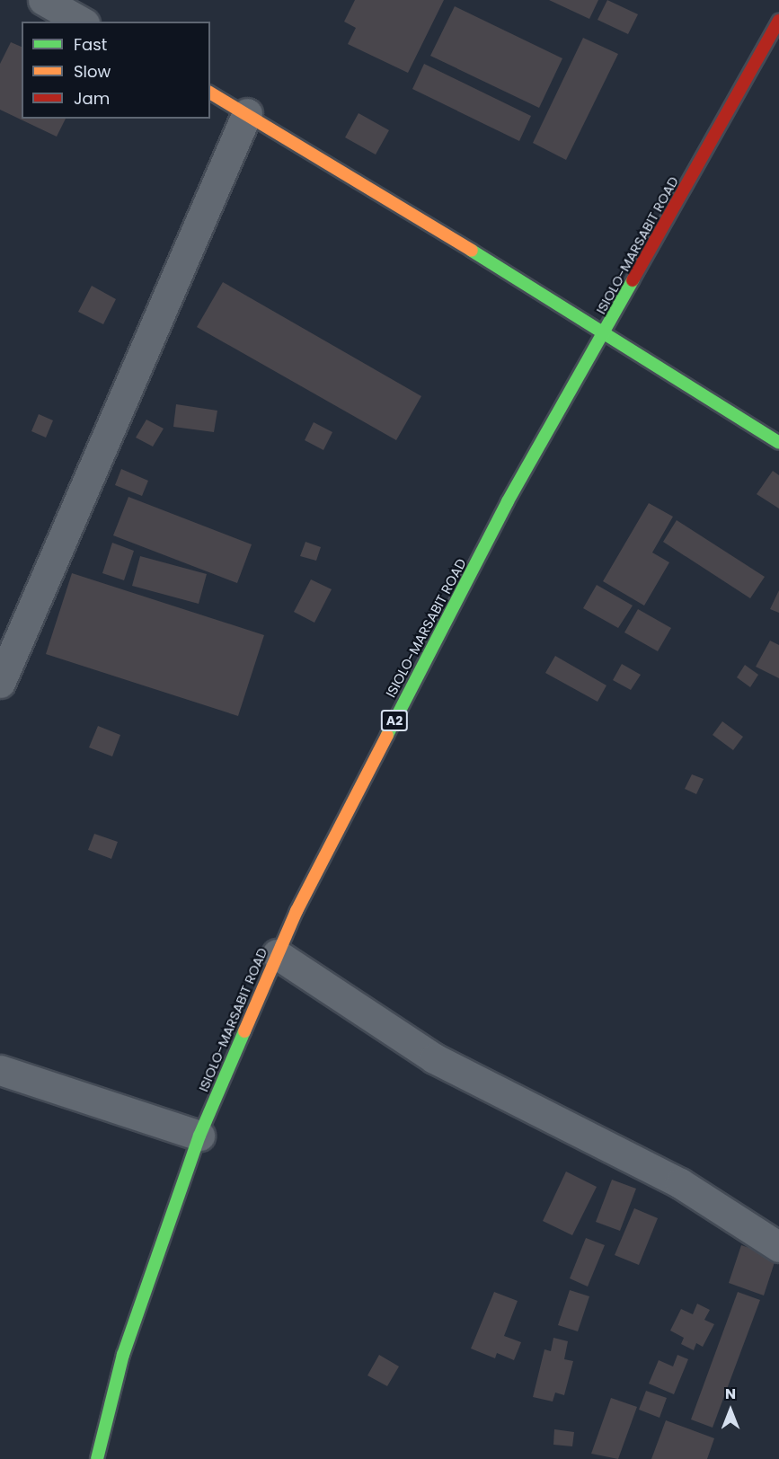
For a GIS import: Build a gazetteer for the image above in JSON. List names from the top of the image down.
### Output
{
  "streets": {
    "main road": ["ISIOLO-MARSABIT ROAD", "A2"]
  },
  "legend": ["Fast", "Slow", "Jam"],
  "north": "top"
}
